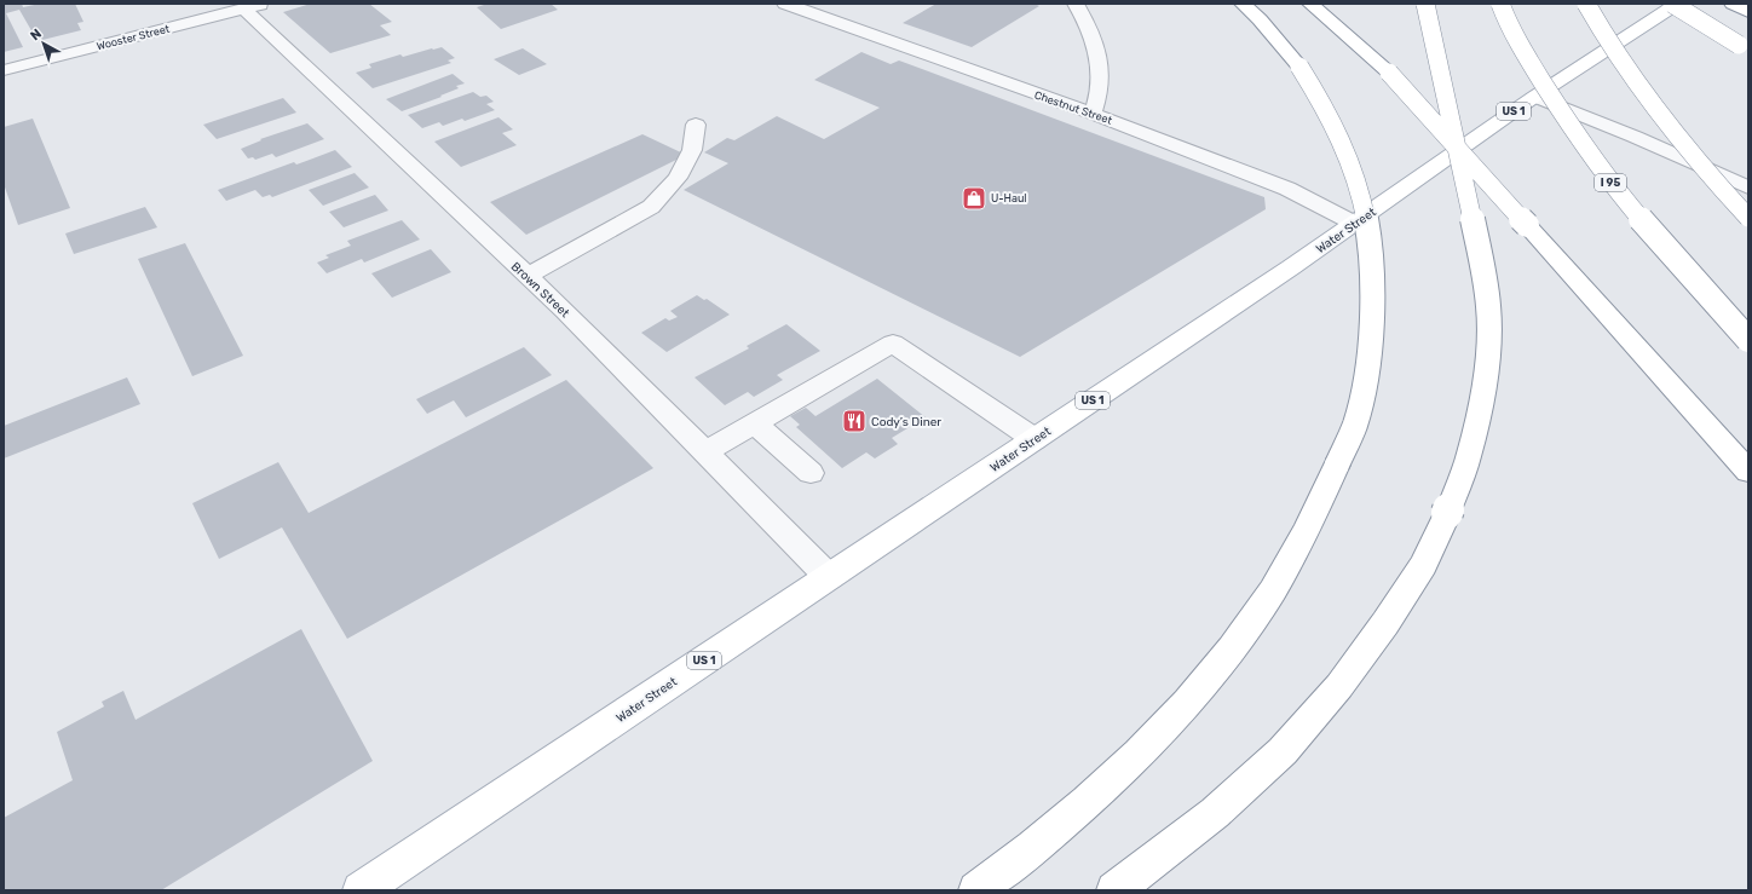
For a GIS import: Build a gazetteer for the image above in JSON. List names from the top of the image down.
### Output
{
  "streets": {
    "main road": ["US 1", "I 95", "Water Street"],
    "street": ["Wooster Street", "Chestnut Street", "Brown Street"]
  },
  "crossings": [
    ["Wooster Street", "Brown Street"],
    ["Chestnut Street", "Water Street"],
    ["Water Street", "Brown Street"]
  ],
  "places": {
    "shop": ["U-Haul"],
    "restaurant": ["Cody’s Diner"]
  },
  "north": "top left"
}
